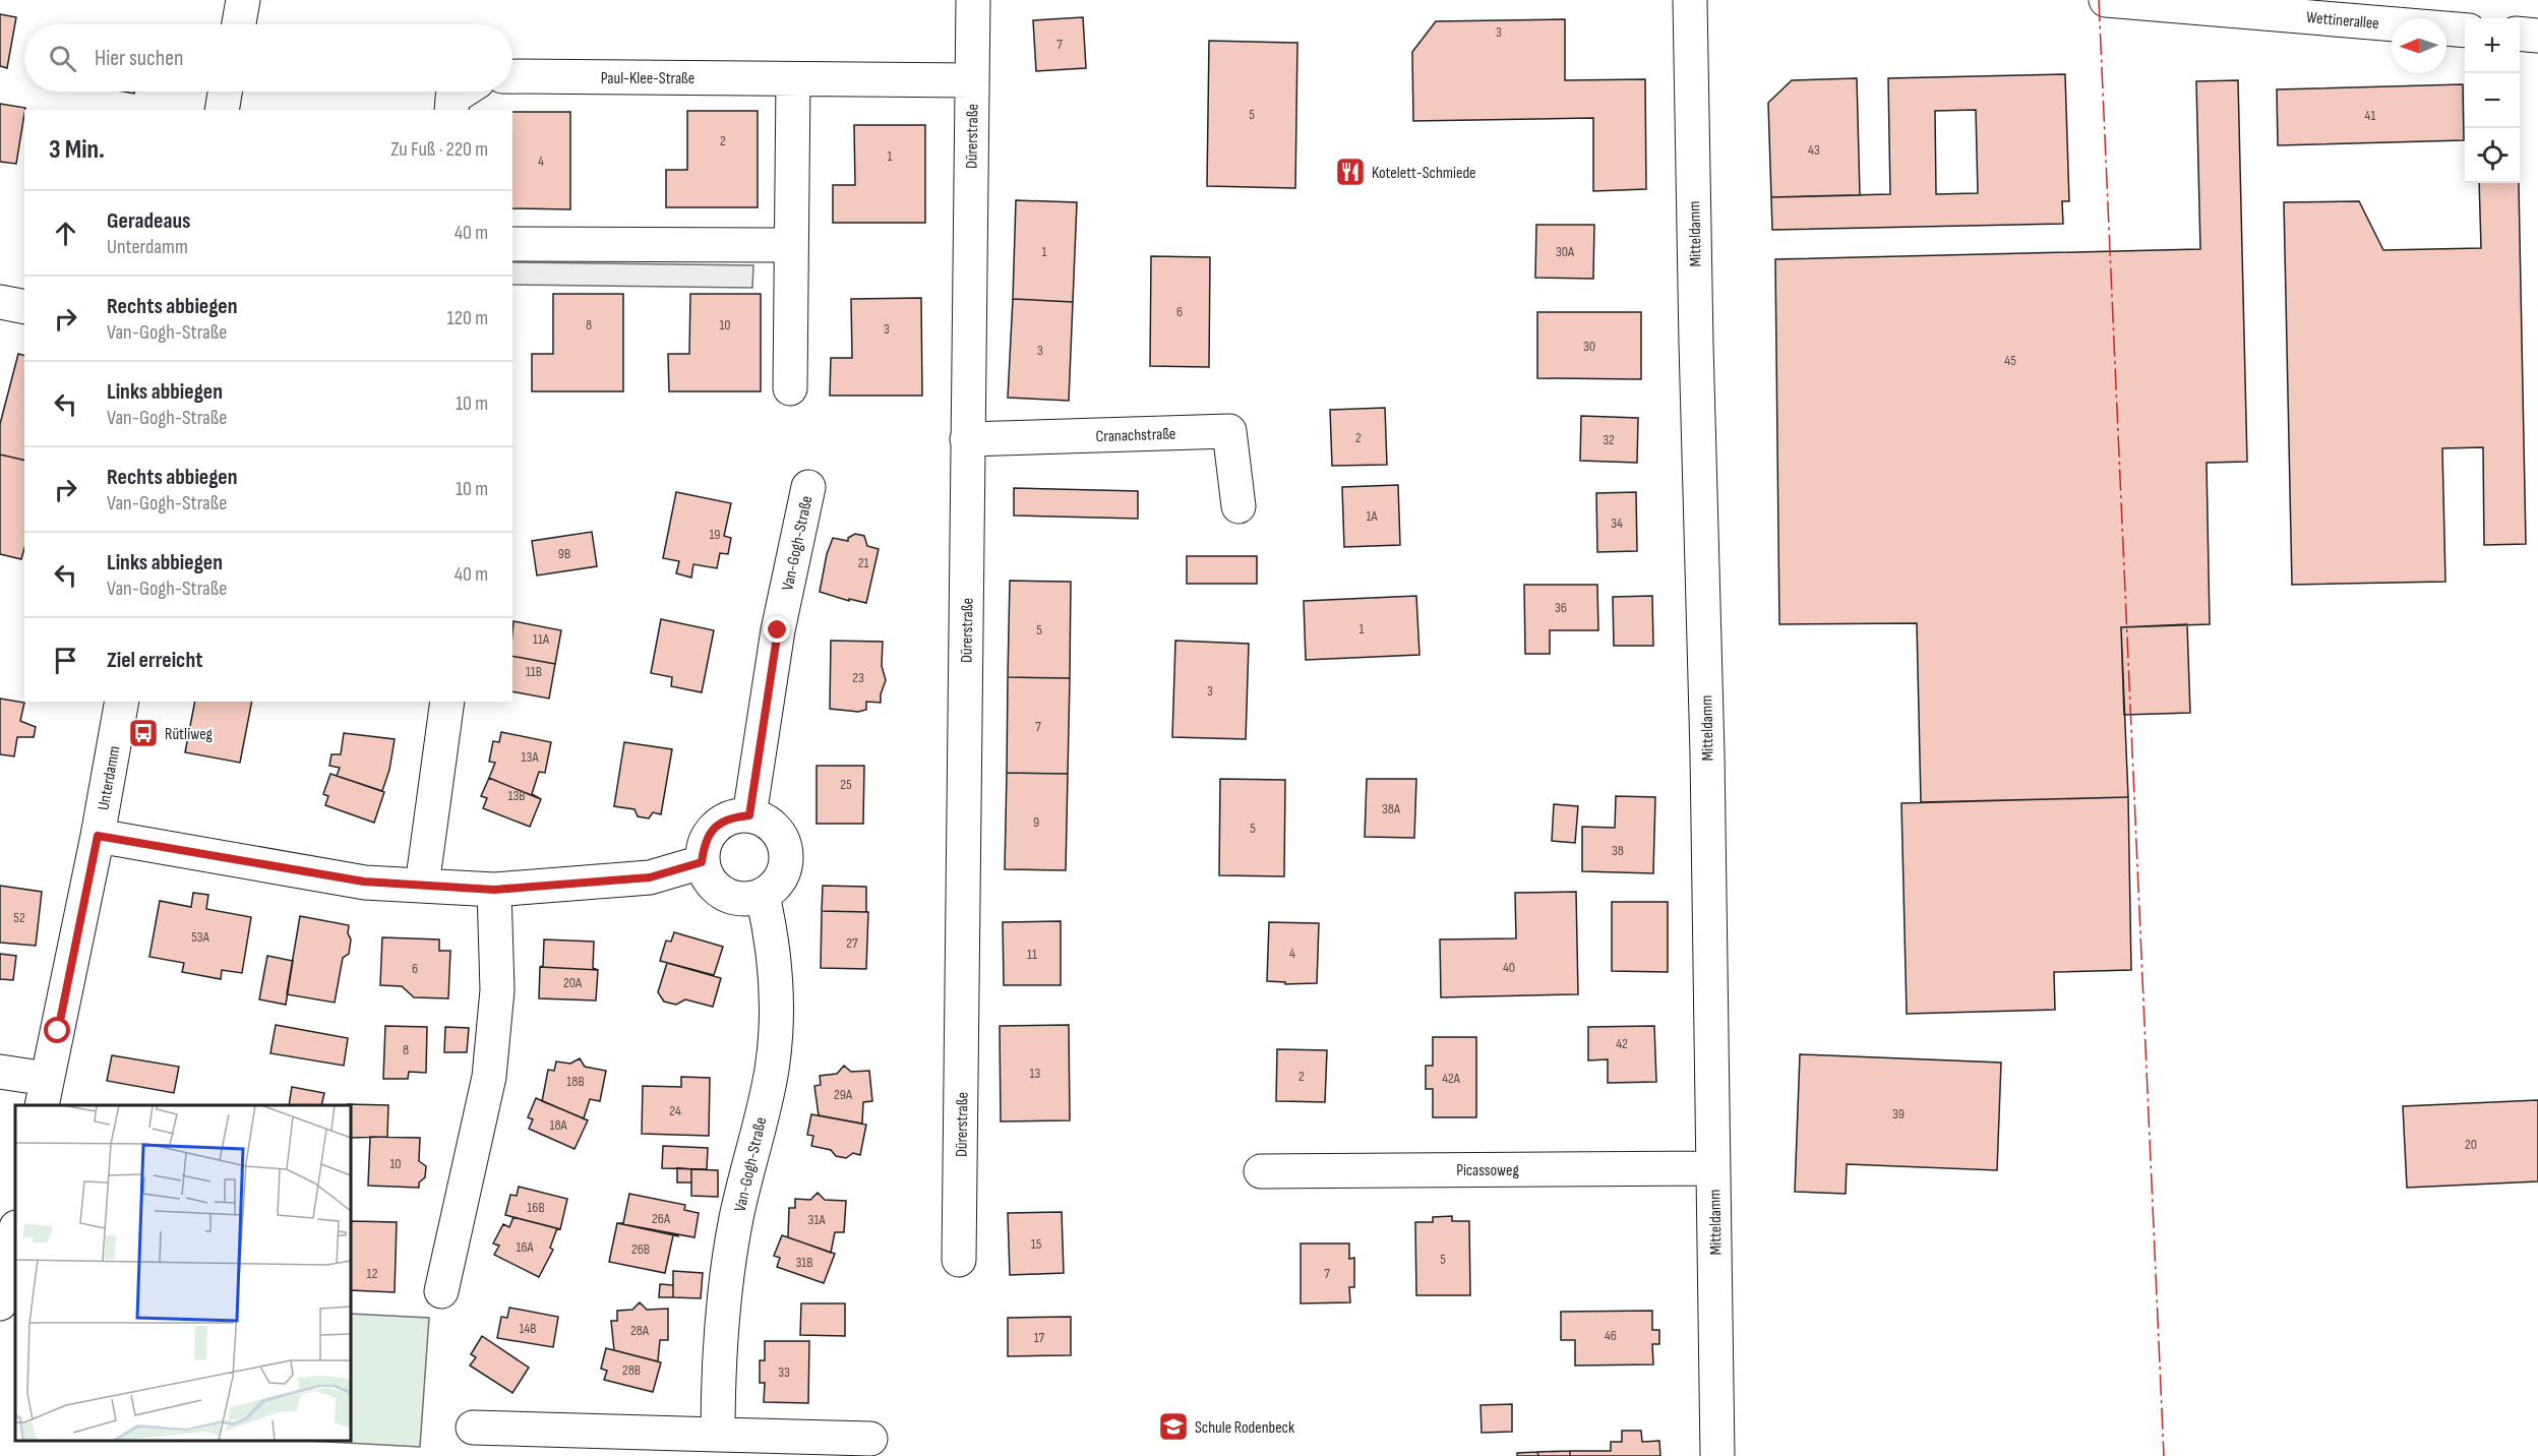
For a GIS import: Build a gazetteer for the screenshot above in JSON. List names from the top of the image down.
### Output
{
  "streets": {
    "street": [
      "Wettinerallee",
      "Paul-Klee-Straße",
      "Dürerstraße",
      "Mitteldamm",
      "Cranachstraße",
      "Van-Gogh-Straße",
      "Unterdamm",
      "Picassoweg"
    ]
  },
  "crossings": [
    ["Paul-Klee-Straße", "Dürerstraße"],
    ["Dürerstraße", "Cranachstraße"],
    ["Mitteldamm", "Picassoweg"]
  ],
  "places": {
    "restaurant": ["Kotelett-Schmiede"],
    "bus stop": ["Rütliweg"],
    "school or university": ["Schule Rodenbeck"]
  },
  "house_numbers": [
    "3",
    "7",
    "5",
    "41",
    "2",
    "43",
    "1",
    "4",
    "1",
    "30A",
    "6",
    "8",
    "10",
    "3",
    "30",
    "3",
    "45",
    "2",
    "32",
    "1A",
    "34",
    "19",
    "9B",
    "21",
    "36",
    "1",
    "5",
    "11A",
    "11B",
    "23",
    "3",
    "7",
    "13A",
    "25",
    "13B",
    "38A",
    "9",
    "5",
    "38",
    "52",
    "53A",
    "27",
    "4",
    "11",
    "40",
    "6",
    "20A",
    "42",
    "8",
    "13",
    "2",
    "42A",
    "18B",
    "29A",
    "24",
    "39",
    "18A",
    "20",
    "10",
    "16B",
    "26A",
    "31A",
    "15",
    "16A",
    "26B",
    "5",
    "31B",
    "12",
    "7",
    "14B",
    "28A",
    "46",
    "17",
    "28B",
    "33"
  ],
  "north": "left",
  "page": {
    "map_buttons": ["+", "−"],
    "search": "Hier suchen",
    "heading": ["3 Min.", "Zu Fuß · 220 m"],
    "list": [
      ["Geradeaus", "Unterdamm", "40 m"],
      ["Rechts abbiegen", "Van-Gogh-Straße", "120 m"],
      ["Links abbiegen", "Van-Gogh-Straße", "10 m"],
      ["Rechts abbiegen", "Van-Gogh-Straße", "10 m"],
      ["Links abbiegen", "Van-Gogh-Straße", "40 m"],
      "Ziel erreicht"
    ]
  }
}
